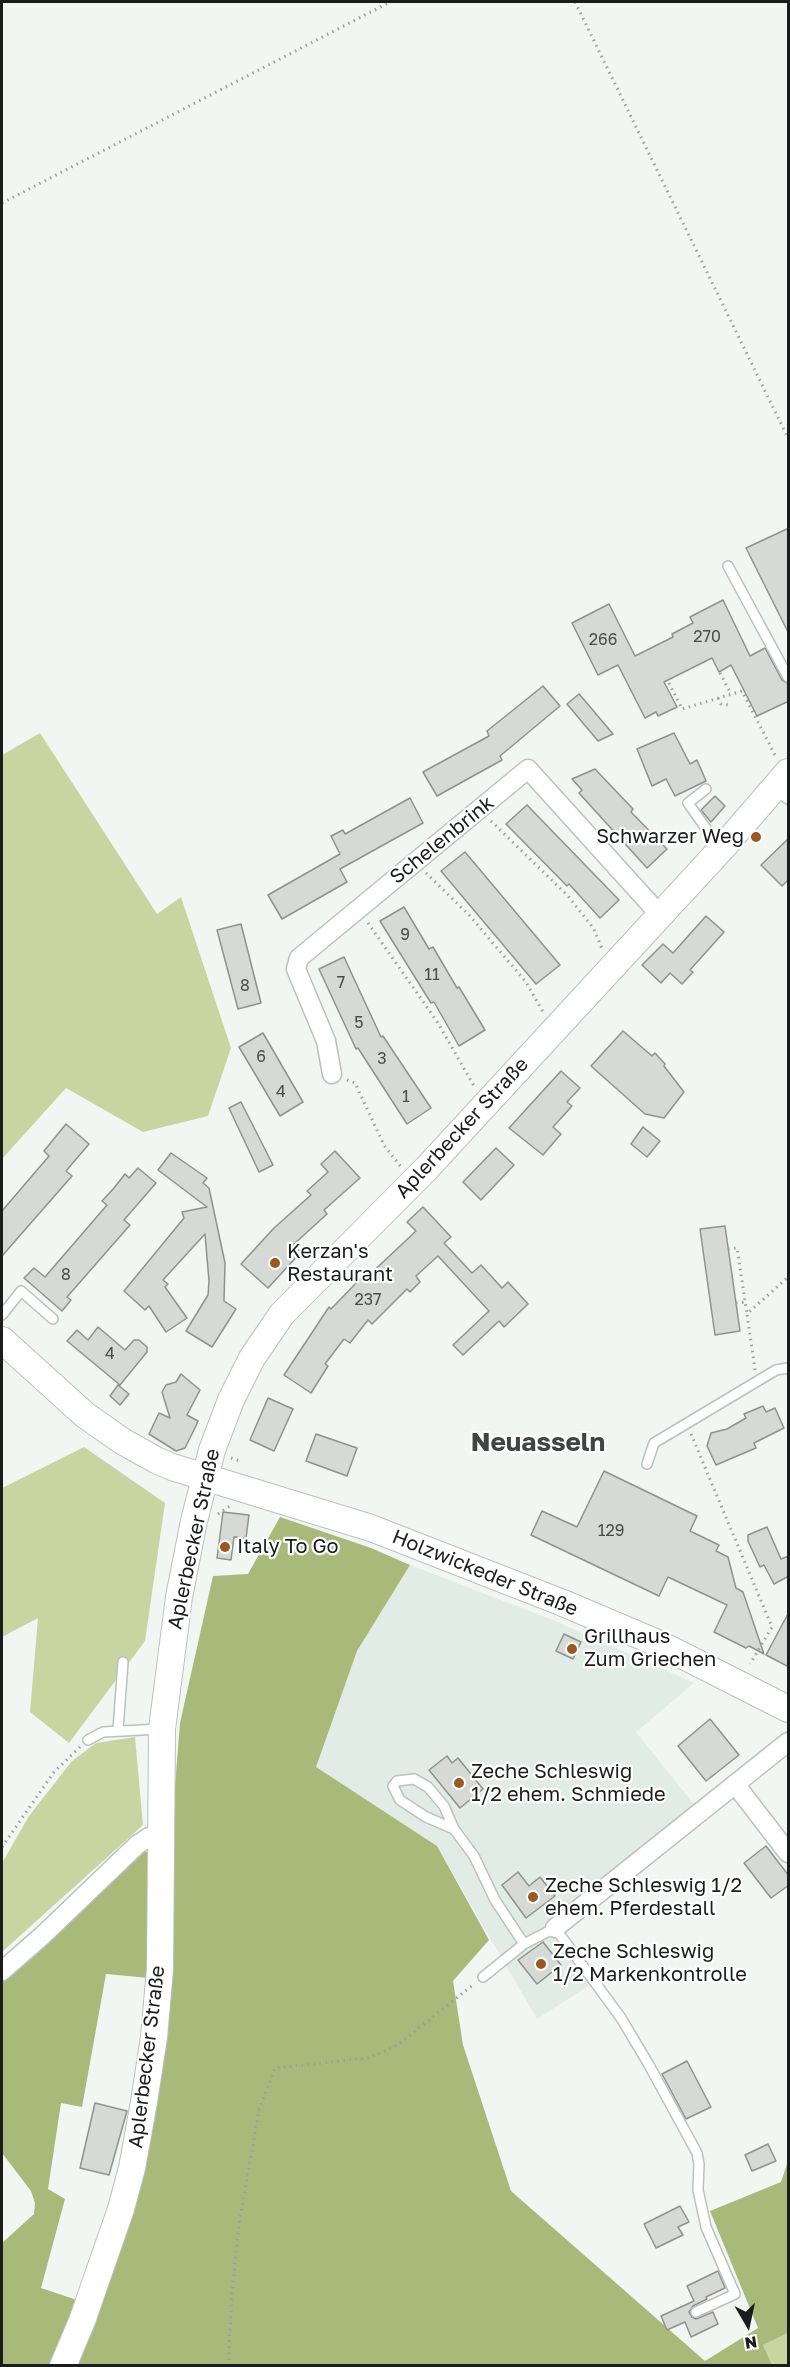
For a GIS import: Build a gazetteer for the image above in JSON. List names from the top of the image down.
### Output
{
  "streets": {
    "main road": ["Aplerbecker Straße", "Holzwickeder Straße"],
    "street": ["Schelenbrink"]
  },
  "crossings": [
    ["Schelenbrink", "Aplerbecker Straße"],
    ["Aplerbecker Straße", "Holzwickeder Straße"]
  ],
  "districts": ["Neuasseln"],
  "places": [
    "Schwarzer Weg",
    "Kerzan's Restaurant",
    "Italy To Go",
    "Grillhaus Zum Griechen",
    "Zeche Schleswig 1/2 ehem. Schmiede",
    "Zeche Schleswig 1/2 ehem. Pferdestall",
    "Zeche Schleswig 1/2 Markenkontrolle"
  ],
  "house_numbers": [
    "270",
    "266",
    "9",
    "11",
    "7",
    "8",
    "5",
    "6",
    "3",
    "4",
    "1",
    "8",
    "237",
    "4",
    "129"
  ],
  "north": "bottom"
}
